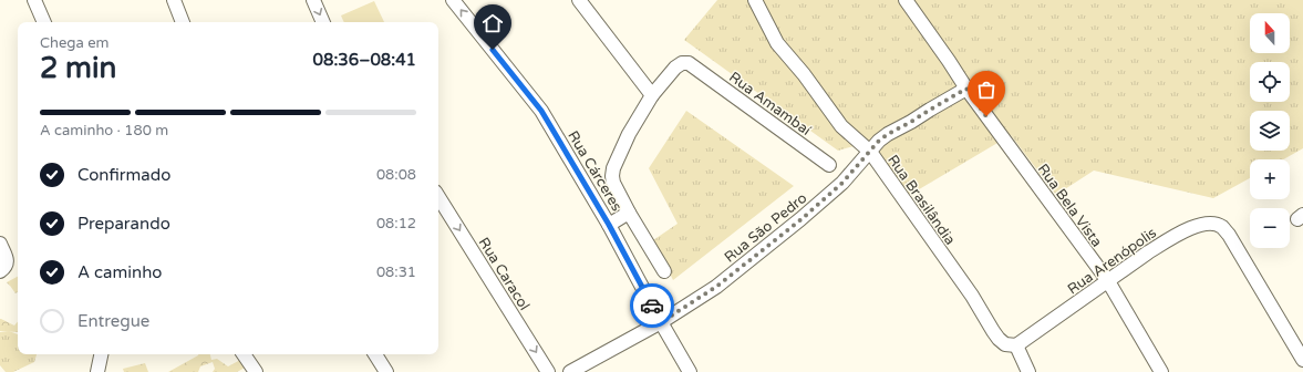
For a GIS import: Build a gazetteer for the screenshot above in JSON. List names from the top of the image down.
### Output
{
  "streets": {
    "street": [
      "Rua Amambaí",
      "Rua Cárceres",
      "Rua Brasilândia",
      "Rua Bela Vista",
      "Rua São Pedro",
      "Rua Arenópolis",
      "Rua Caracol"
    ]
  },
  "crossings": [
    ["Rua Cárceres", "Rua São Pedro"],
    ["Rua Brasilândia", "Rua São Pedro"],
    ["Rua Brasilândia", "Rua Arenópolis"],
    ["Rua Bela Vista", "Rua São Pedro"],
    ["Rua Bela Vista", "Rua Arenópolis"]
  ],
  "one_way": ["Rua Caracol"],
  "north": "top",
  "page": {
    "map_buttons": ["+", "−"],
    "heading": ["2 min", "Chega em", "08:36–08:41"],
    "bar": "A caminho · 180 m",
    "list": [
      ["Confirmado", "08:08"],
      ["Preparando", "08:12"],
      ["A caminho", "08:31"],
      "Entregue"
    ]
  }
}
